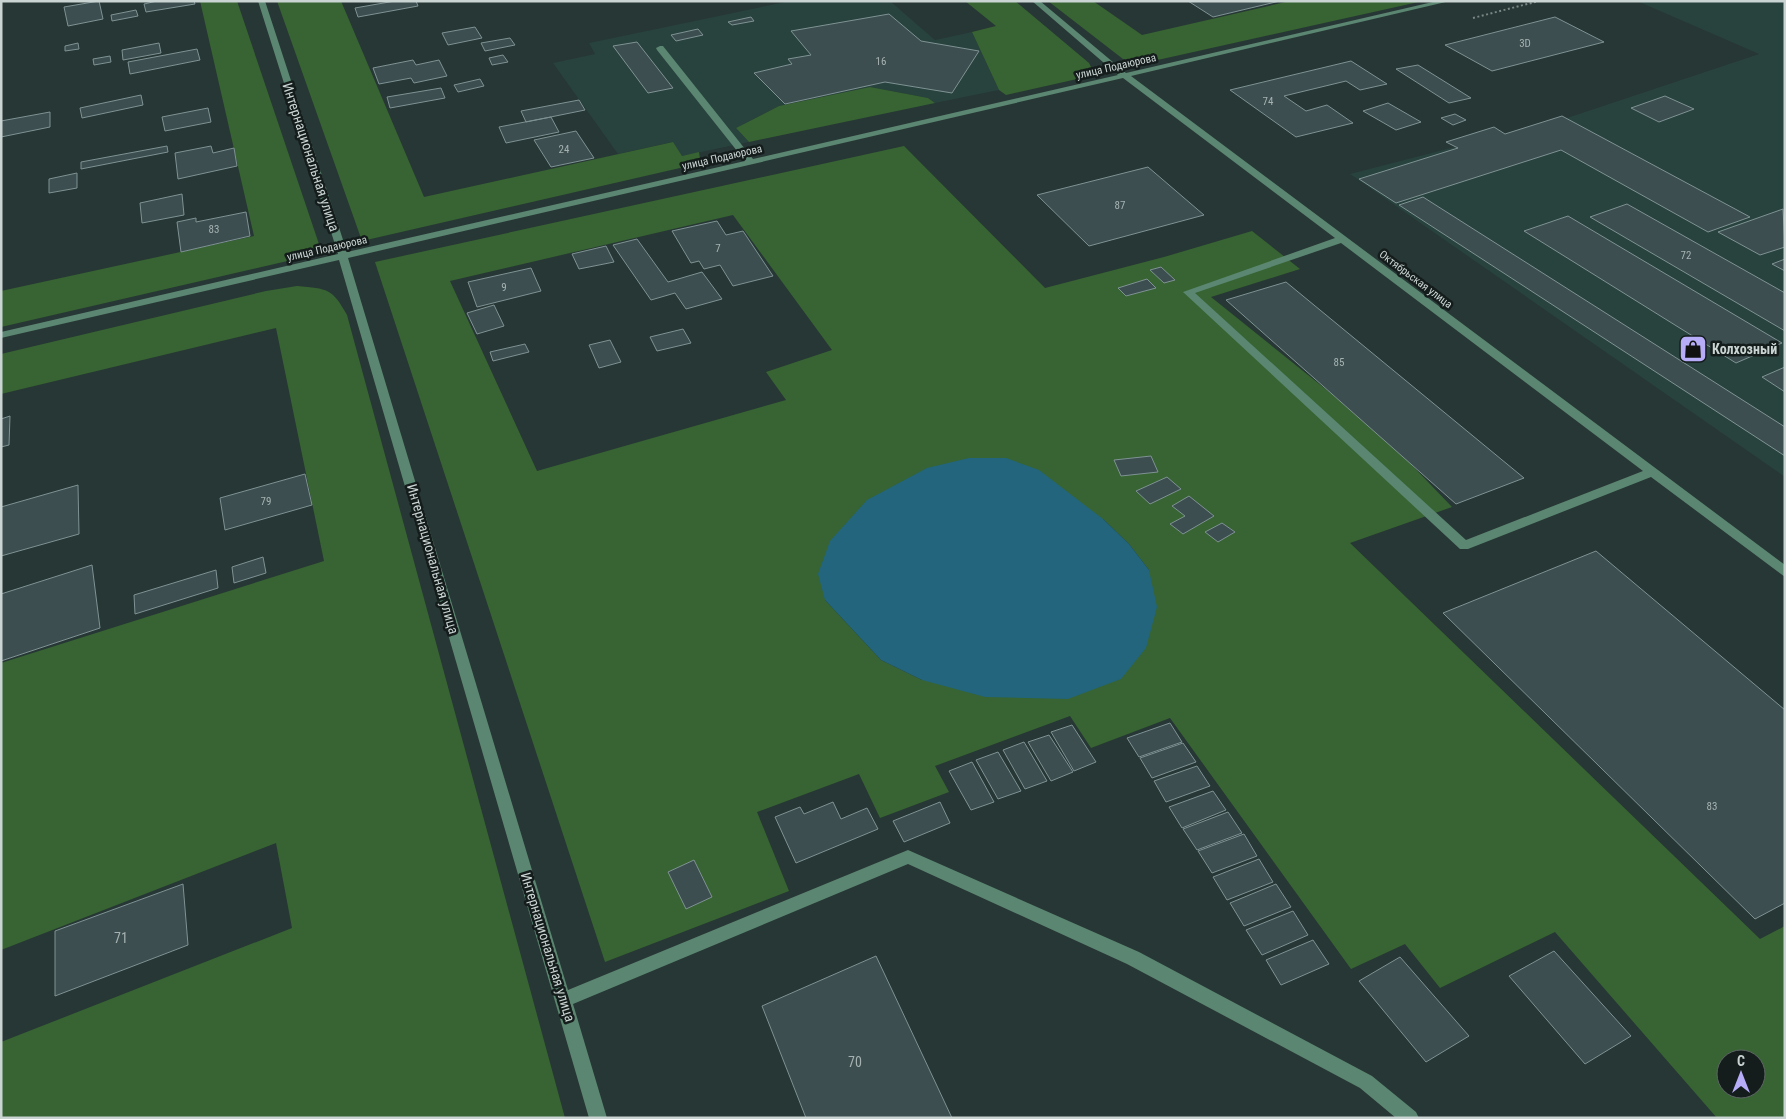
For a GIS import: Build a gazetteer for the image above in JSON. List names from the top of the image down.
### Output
{
  "streets": {
    "street": ["улица Подаюрова", "Интернациональная улица", "Октябрьская улица"]
  },
  "crossings": [
    ["улица Подаюрова", "Интернациональная улица"],
    ["улица Подаюрова", "Октябрьская улица"]
  ],
  "places": {
    "shop": ["Колхозный"]
  },
  "house_numbers": [
    "3D",
    "16",
    "74",
    "24",
    "87",
    "83",
    "7",
    "72",
    "9",
    "85",
    "79",
    "83",
    "71",
    "70"
  ],
  "north": "top"
}
